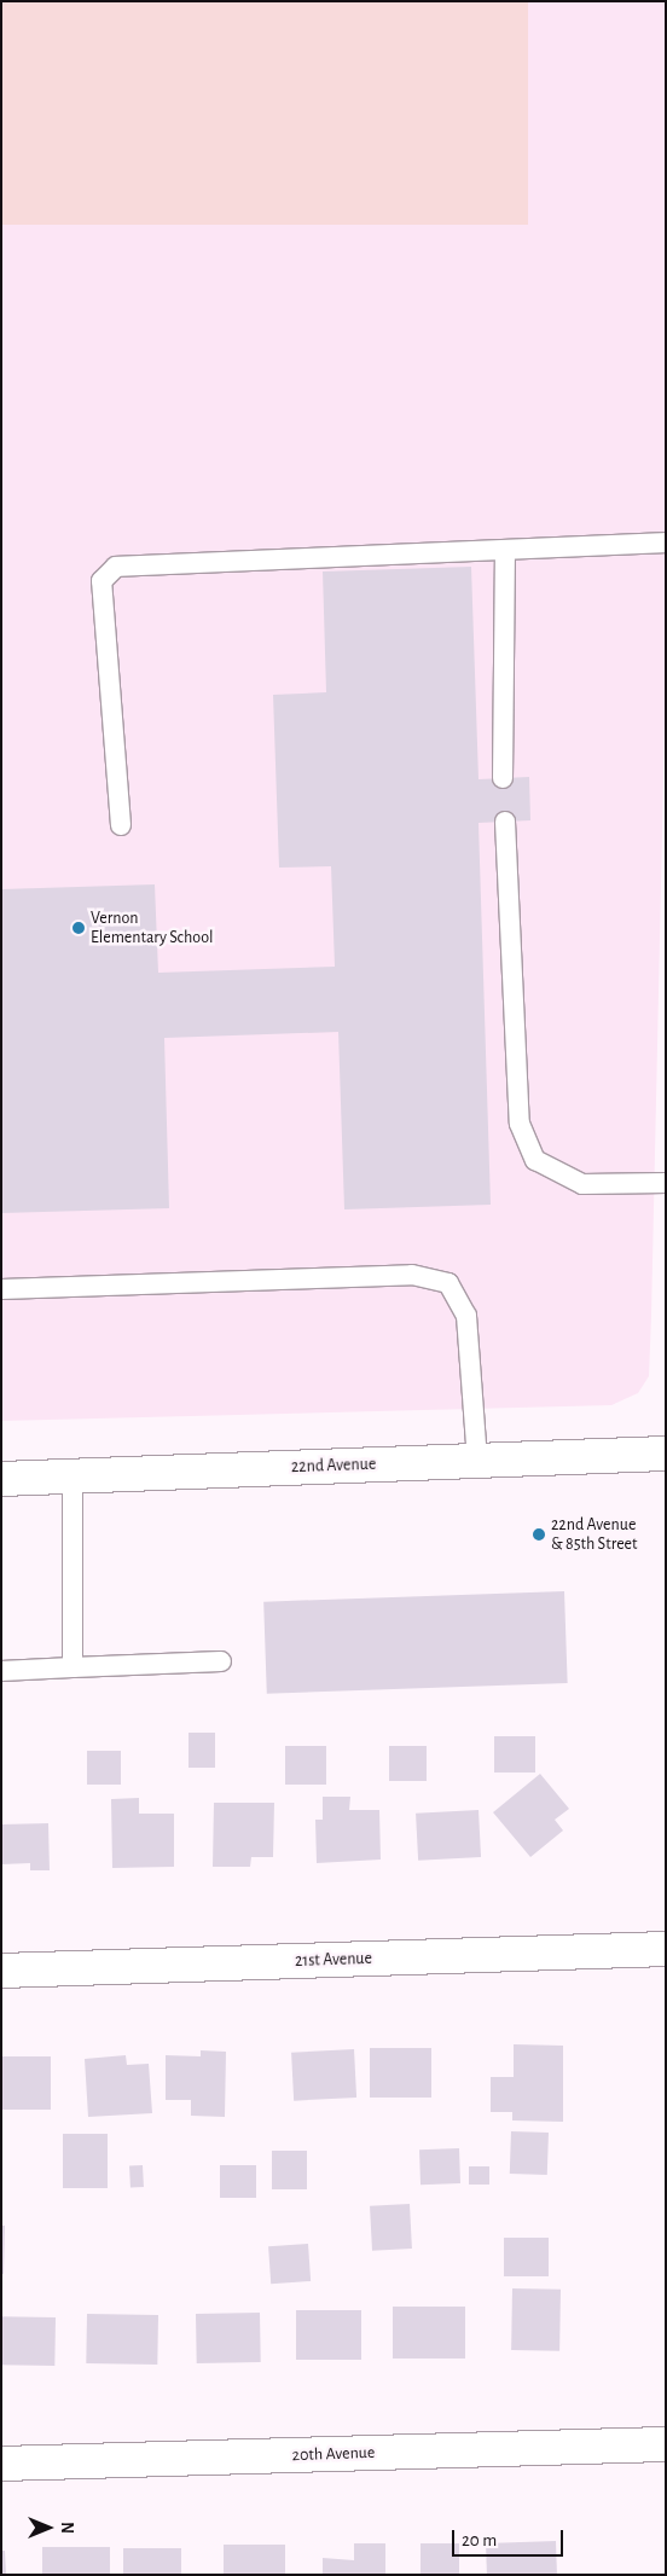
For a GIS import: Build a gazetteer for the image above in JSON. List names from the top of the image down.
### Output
{
  "streets": {
    "street": ["22nd Avenue", "21st Avenue", "20th Avenue"]
  },
  "places": ["Vernon Elementary School", "22nd Avenue & 85th Street"],
  "scale_bar": "20 m",
  "north": "right"
}
